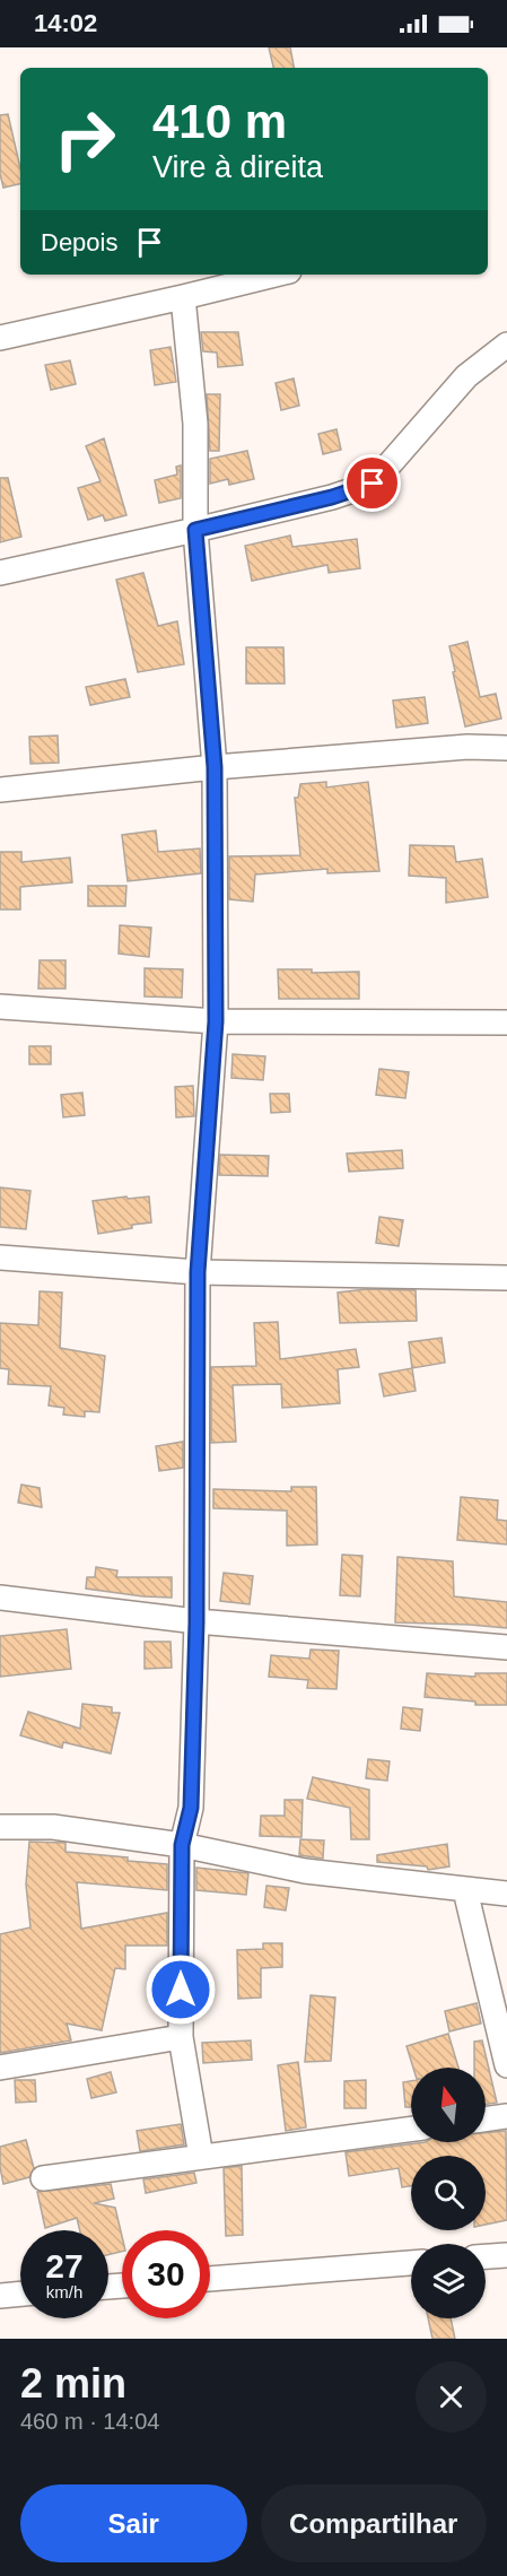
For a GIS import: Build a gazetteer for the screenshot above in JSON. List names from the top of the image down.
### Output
{
  "north": "top",
  "page": {
    "status": "14:02",
    "turn": ["410 m", "Vire à direita"],
    "then": "Depois",
    "speed": "27 km/h",
    "limit": "30",
    "heading": ["2 min", "460 m · 14:04"],
    "buttons": ["Sair", "Compartilhar"]
  }
}
